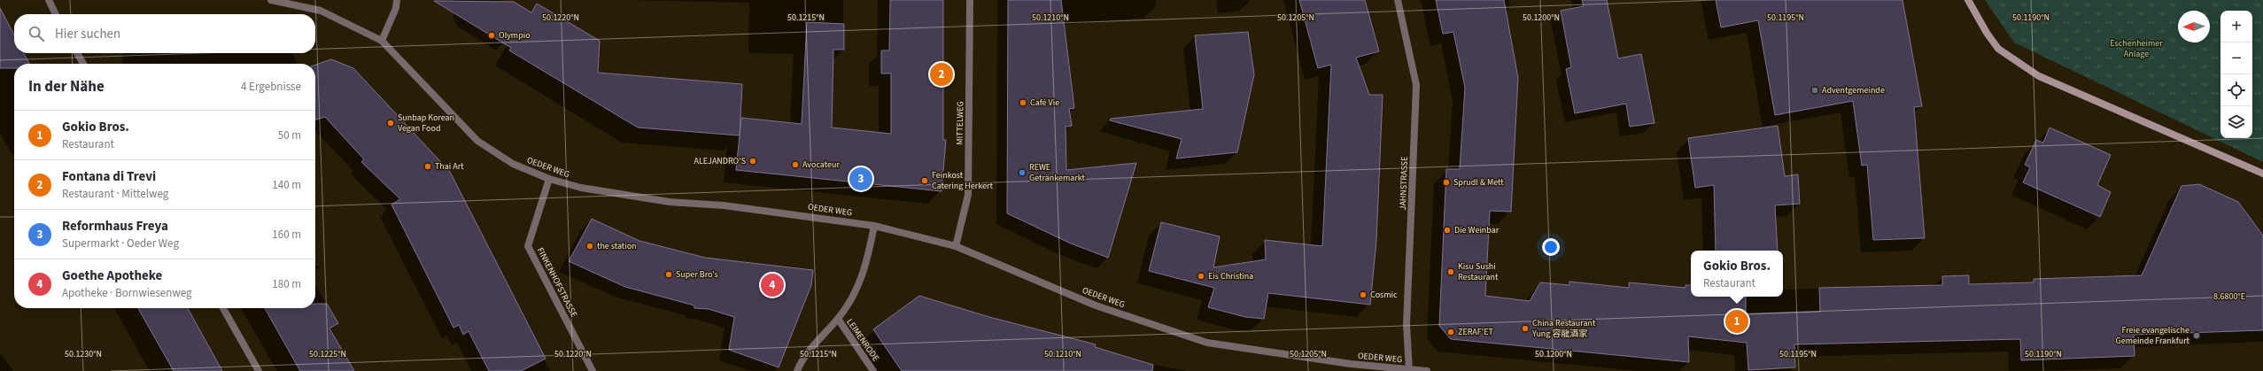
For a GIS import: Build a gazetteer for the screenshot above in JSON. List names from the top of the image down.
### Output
{
  "streets": {
    "street": [
      "MITTELWEG",
      "OEDER WEG",
      "JAHNSTRASSE",
      "FINKENHOFSTRASSE",
      "LEIMENRODE"
    ]
  },
  "crossings": [
    ["MITTELWEG", "OEDER WEG"],
    ["OEDER WEG", "JAHNSTRASSE"],
    ["OEDER WEG", "FINKENHOFSTRASSE"]
  ],
  "parks": ["Eschenheimer Anlage"],
  "places": [
    "Olympio",
    "Adventgemeinde",
    "Café Vie",
    "Sunbap Korean Vegan Food",
    "ALEJANDRO'S",
    "Avocateur",
    "Thai Art",
    "REWE Getränkemarkt",
    "Feinkost Catering Herkert",
    "Sprudl & Mett",
    "Die Weinbar",
    "the station",
    "Kisu Sushi Restaurant",
    "Super Bro's",
    "Eis Christina",
    "Cosmic",
    "China Restaurant Yung 容龍酒家",
    "ZERAF'ET",
    "Freie evangelische Gemeinde Frankfurt"
  ],
  "north": "left",
  "page": {
    "map_buttons": ["+", "−"],
    "search": "Hier suchen",
    "pins": [
      "2",
      "3",
      "4",
      "1"
    ],
    "heading": ["In der Nähe", "4 Ergebnisse"],
    "list": [
      {
        "mark": "1",
        "name": "Gokio Bros.",
        "note": "Restaurant",
        "value": "50 m"
      },
      {
        "mark": "2",
        "name": "Fontana di Trevi",
        "note": "Restaurant · Mittelweg",
        "value": "140 m"
      },
      {
        "mark": "3",
        "name": "Reformhaus Freya",
        "note": "Supermarkt · Oeder Weg",
        "value": "160 m"
      },
      {
        "mark": "4",
        "name": "Goethe Apotheke",
        "note": "Apotheke · Bornwiesenweg",
        "value": "180 m"
      }
    ],
    "popup": ["Gokio Bros.", "Restaurant"]
  },
  "coordinates": [
    "50.1220°N",
    "50.1215°N",
    "50.1210°N",
    "50.1205°N",
    "50.1200°N",
    "50.1195°N",
    "50.1190°N",
    "8.6800°E",
    "50.1230°N",
    "50.1225°N"
  ]
}
